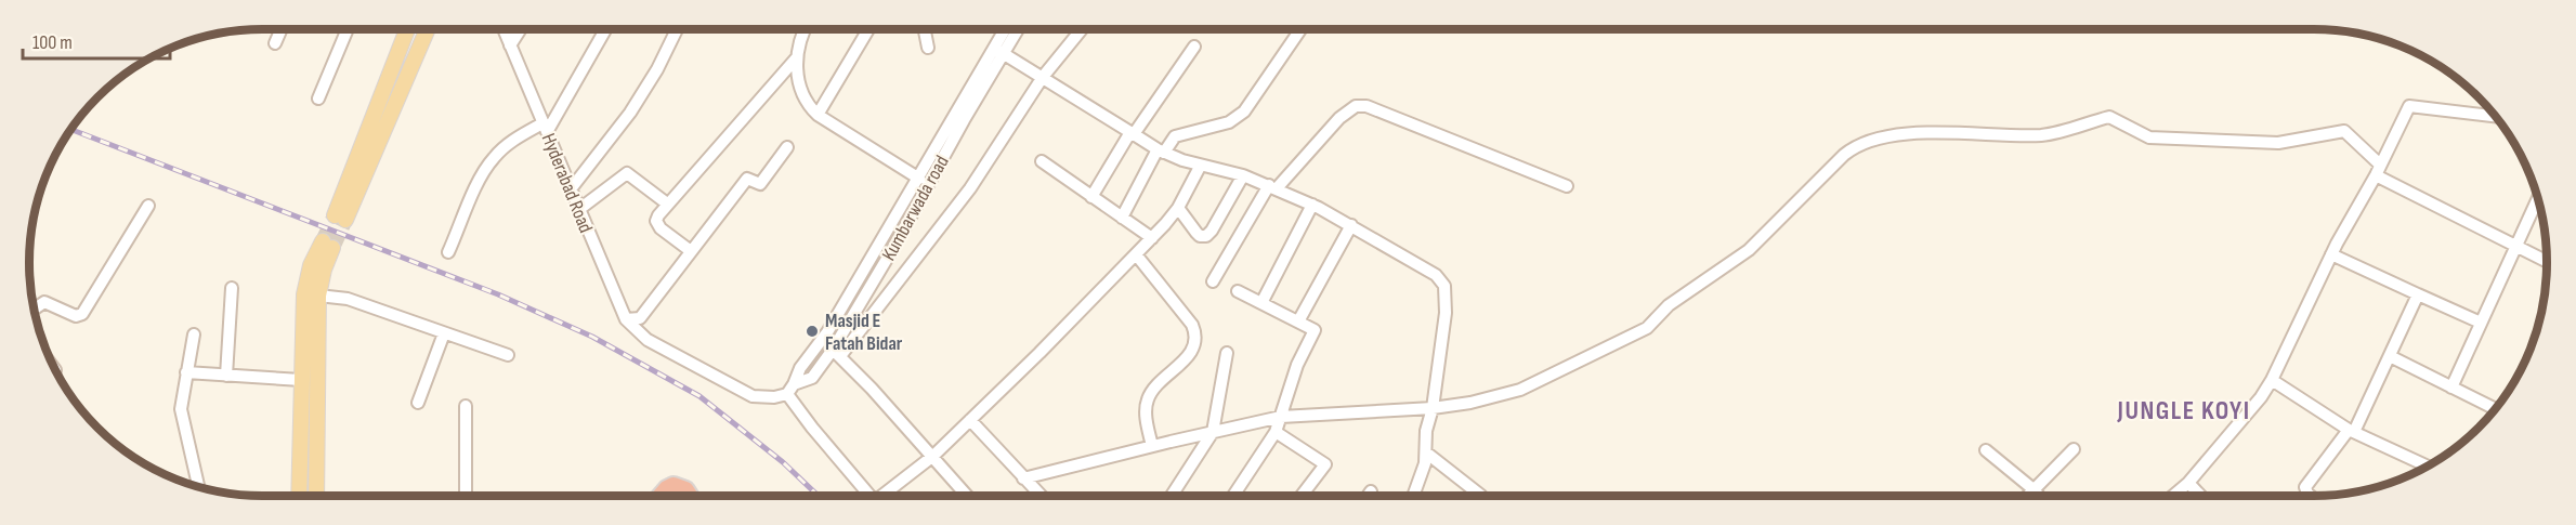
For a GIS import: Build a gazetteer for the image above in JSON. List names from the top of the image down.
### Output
{
  "streets": {
    "street": ["Hyderabad Road", "Kumbarwada road"]
  },
  "crossings": [
    ["Hyderabad Road", "Kumbarwada road"]
  ],
  "districts": ["JUNGLE KOYI"],
  "places": ["Masjid E Fatah Bidar"],
  "scale_bar": "100 m"
}
